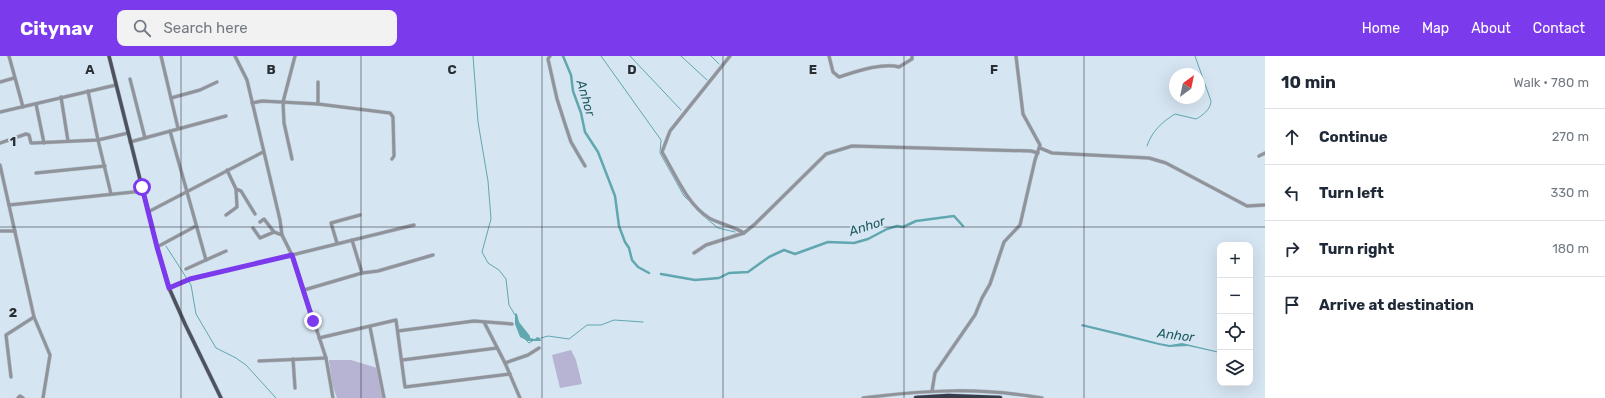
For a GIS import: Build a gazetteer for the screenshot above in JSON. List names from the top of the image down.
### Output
{
  "water": ["Anhor"],
  "north": "top right",
  "page": {
    "header": "Citynav",
    "search": "Search here",
    "nav": [
      "Home",
      "Map",
      "About",
      "Contact"
    ],
    "heading": ["10 min", "Walk · 780 m"],
    "list": [
      ["Continue", "270 m"],
      ["Turn left", "330 m"],
      ["Turn right", "180 m"],
      "Arrive at destination"
    ],
    "map_buttons": ["+", "−"]
  },
  "grid": {
    "columns": [
      "A",
      "B",
      "C",
      "D",
      "E",
      "F"
    ],
    "rows": ["1", "2"]
  }
}
